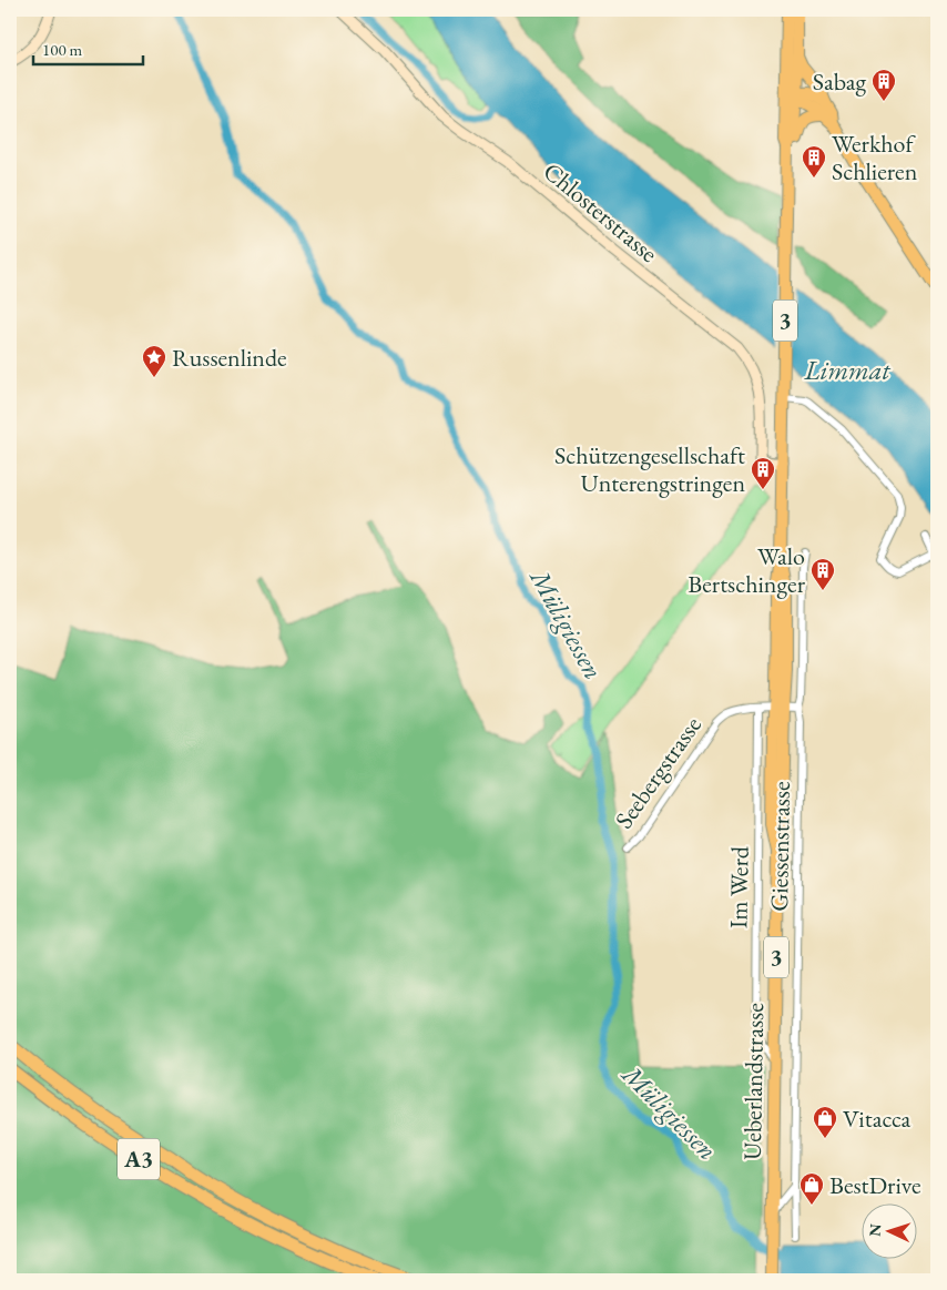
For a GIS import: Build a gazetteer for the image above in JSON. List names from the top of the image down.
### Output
{
  "streets": {
    "highway": ["A3"],
    "main road": ["3", "Ueberlandstrasse"],
    "street": [
      "Chlosterstrasse",
      "Seebergstrasse",
      "Giessenstrasse",
      "Im Werd"
    ]
  },
  "crossings": [
    ["Chlosterstrasse", "Ueberlandstrasse"],
    ["3", "Ueberlandstrasse"],
    ["Seebergstrasse", "Im Werd"],
    ["Seebergstrasse", "Ueberlandstrasse"],
    ["Im Werd", "Ueberlandstrasse"]
  ],
  "water": ["Limmat", "Müligiessen"],
  "places": {
    "building": [
      "Sabag",
      "Werkhof Schlieren",
      "Schützengesellschaft Unterengstringen",
      "Walo Bertschinger"
    ],
    "place": ["Russenlinde"],
    "shop": ["Vitacca", "BestDrive"]
  },
  "scale_bar": "100 m",
  "north": "left"
}
